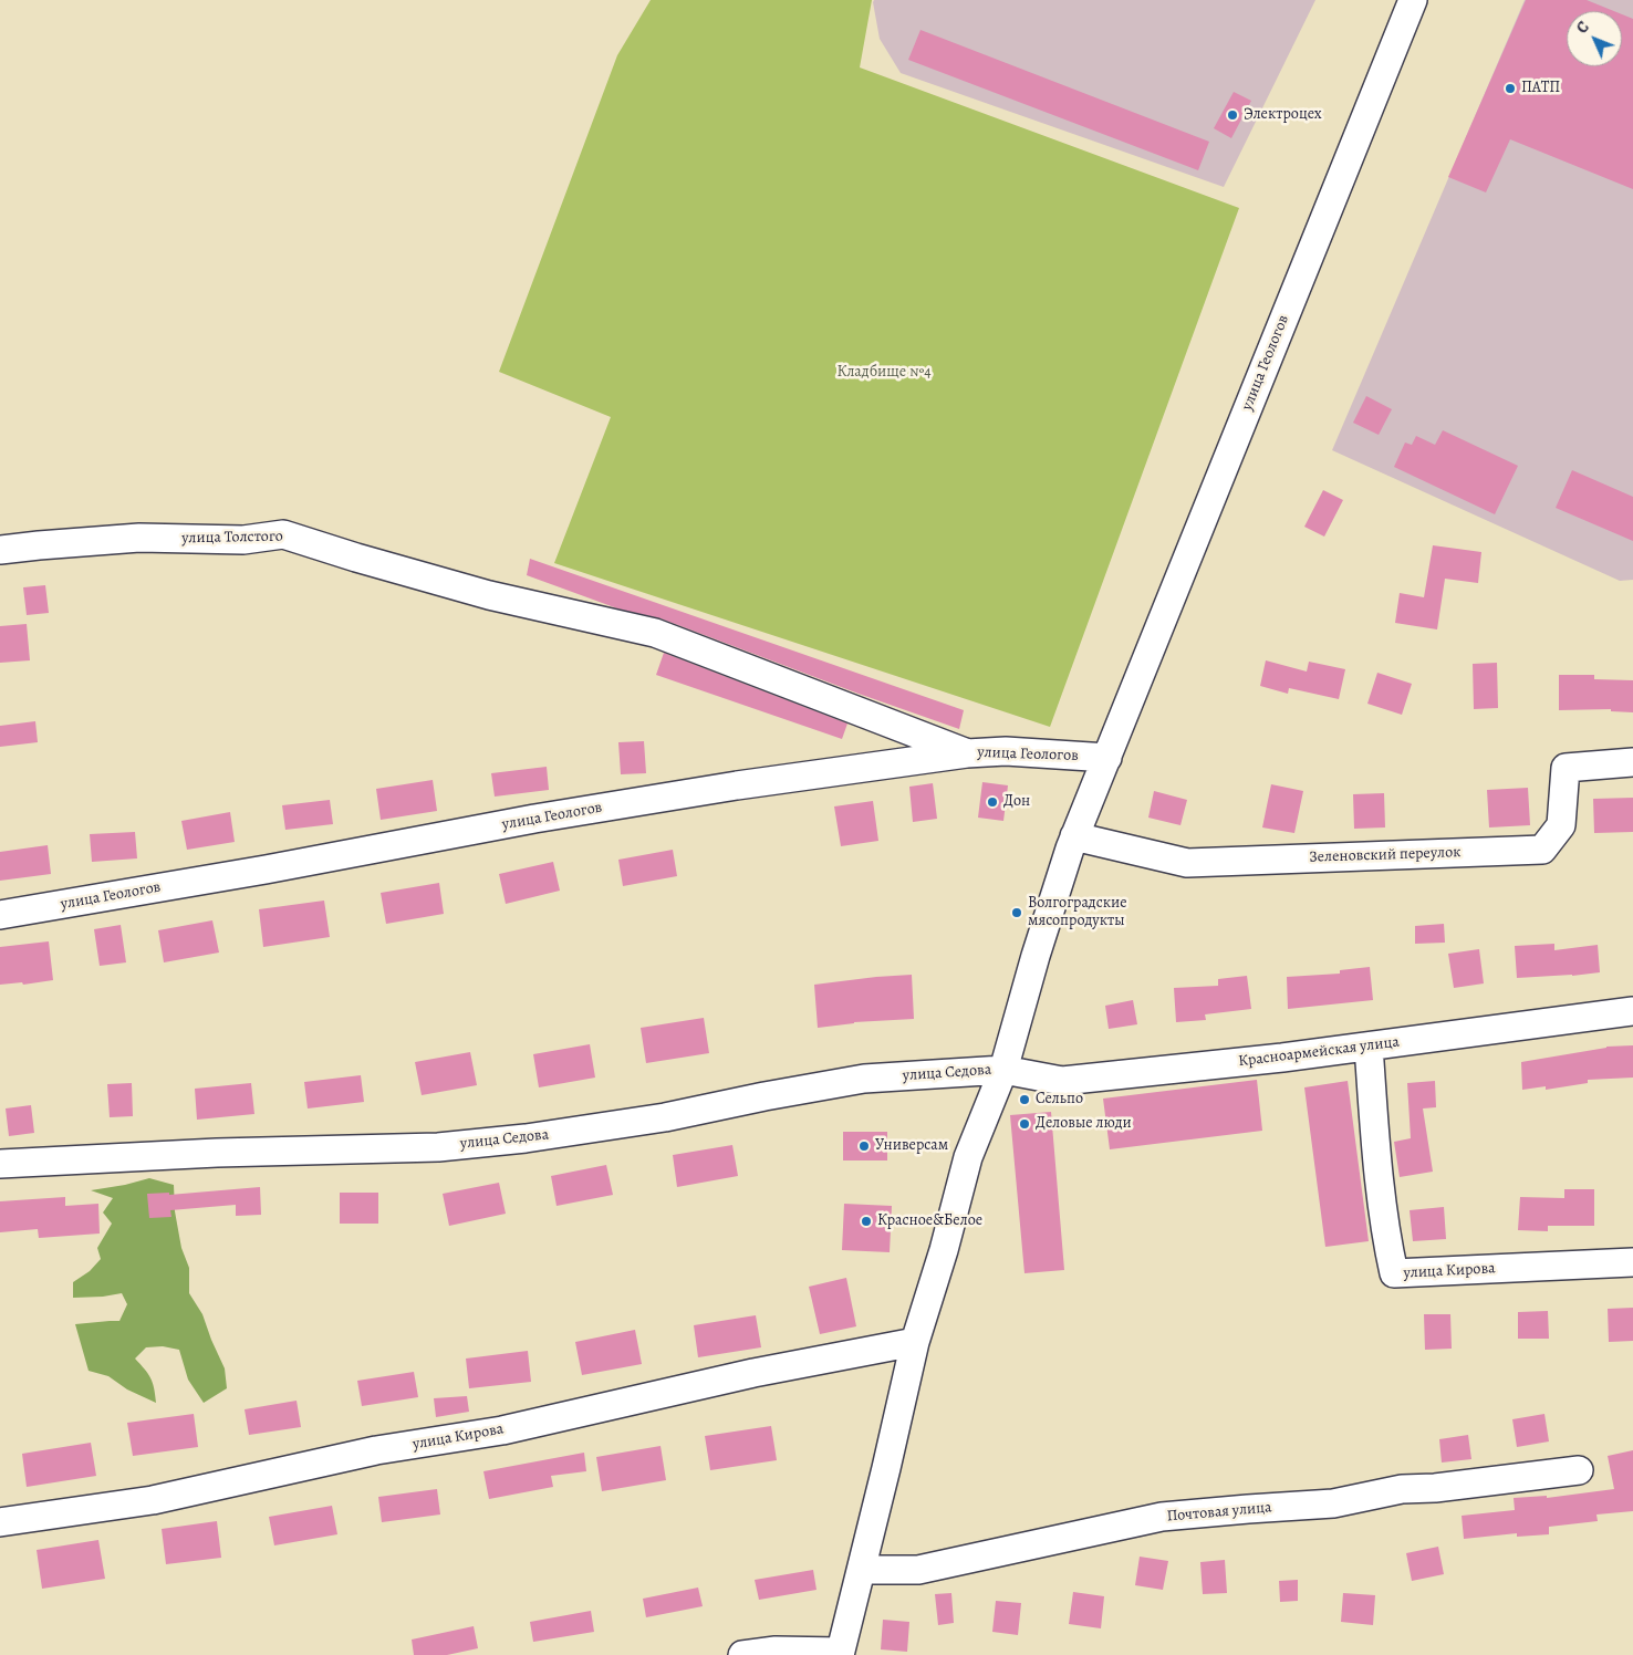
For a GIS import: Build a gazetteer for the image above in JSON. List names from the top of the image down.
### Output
{
  "streets": {
    "street": [
      "улица Геологов",
      "улица Толстого",
      "Зеленовский переулок",
      "Красноармейская улица",
      "улица Седова",
      "улица Кирова",
      "Почтовая улица"
    ]
  },
  "crossings": [
    ["улица Геологов", "улица Толстого"],
    ["улица Геологов", "Зеленовский переулок"],
    ["улица Геологов", "Красноармейская улица"],
    ["улица Геологов", "улица Седова"],
    ["улица Геологов", "улица Кирова"],
    ["улица Геологов", "Почтовая улица"],
    ["Красноармейская улица", "улица Седова"],
    ["Красноармейская улица", "улица Кирова"]
  ],
  "parks": ["Кладбище №4"],
  "places": [
    "ПАТП",
    "Электроцех",
    "Дон",
    "Волгоградские мясопродукты",
    "Сельпо",
    "Деловые люди",
    "Универсам",
    "Красное&Белое"
  ],
  "north": "top left"
}
